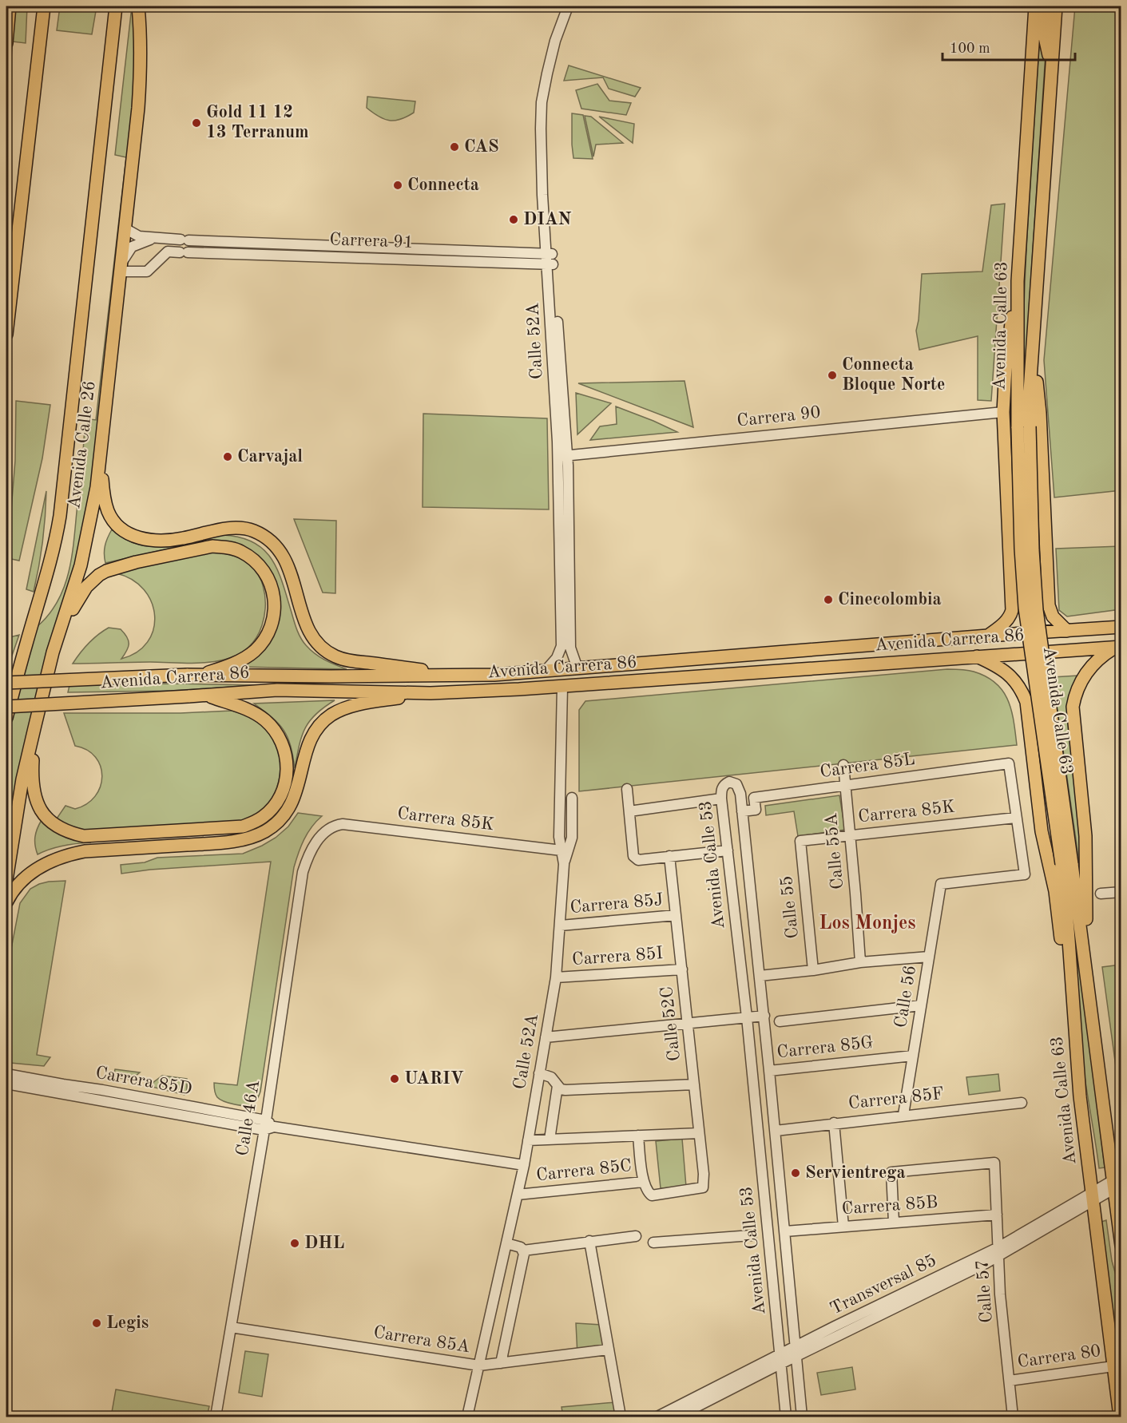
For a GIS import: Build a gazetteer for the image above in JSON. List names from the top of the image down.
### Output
{
  "streets": {
    "main road": ["Avenida Calle 63", "Avenida Calle 26", "Avenida Carrera 86"],
    "street": [
      "Carrera 91",
      "Calle 52A",
      "Carrera 90",
      "Carrera 85L",
      "Carrera 85K",
      "Calle 55A",
      "Avenida Calle 53",
      "Carrera 85J",
      "Calle 55",
      "Carrera 85I",
      "Calle 56",
      "Calle 52C",
      "Carrera 85G",
      "Carrera 85D",
      "Carrera 85F",
      "Calle 46A",
      "Carrera 85C",
      "Carrera 85B",
      "Transversal 85",
      "Calle 57",
      "Carrera 85A",
      "Carrera 80"
    ]
  },
  "crossings": [
    ["Carrera 91", "Calle 52A"],
    ["Carrera 91", "Avenida Calle 26"],
    ["Avenida Calle 63", "Transversal 85"],
    ["Avenida Calle 63", "Carrera 80"],
    ["Calle 52A", "Carrera 90"],
    ["Calle 52A", "Avenida Carrera 86"],
    ["Calle 52A", "Carrera 85K"],
    ["Calle 52A", "Carrera 85J"],
    ["Calle 52A", "Carrera 85I"],
    ["Calle 52A", "Carrera 85D"],
    ["Calle 52A", "Carrera 85C"],
    ["Calle 52A", "Carrera 85A"],
    ["Carrera 85L", "Carrera 85K"],
    ["Carrera 85L", "Calle 55A"],
    ["Carrera 85L", "Avenida Calle 53"],
    ["Carrera 85L", "Calle 56"],
    ["Carrera 85K", "Calle 55A"],
    ["Carrera 85K", "Calle 55"],
    ["Carrera 85K", "Calle 56"],
    ["Carrera 85K", "Calle 46A"],
    ["Avenida Calle 53", "Carrera 85G"],
    ["Avenida Calle 53", "Carrera 85F"],
    ["Avenida Calle 53", "Carrera 85B"],
    ["Avenida Calle 53", "Transversal 85"],
    ["Carrera 85J", "Calle 52C"],
    ["Carrera 85I", "Calle 52C"],
    ["Calle 56", "Carrera 85G"],
    ["Calle 56", "Carrera 85F"],
    ["Calle 52C", "Carrera 85C"],
    ["Carrera 85D", "Calle 46A"],
    ["Calle 46A", "Carrera 85A"],
    ["Carrera 85B", "Calle 57"],
    ["Transversal 85", "Calle 57"],
    ["Calle 57", "Carrera 80"]
  ],
  "districts": ["Los Monjes"],
  "places": [
    "Gold 11 12 13 Terranum",
    "CAS",
    "Connecta",
    "DIAN",
    "Connecta Bloque Norte",
    "Carvajal",
    "Cinecolombia",
    "UARIV",
    "Servientrega",
    "DHL",
    "Legis"
  ],
  "scale_bar": "100 m"
}
